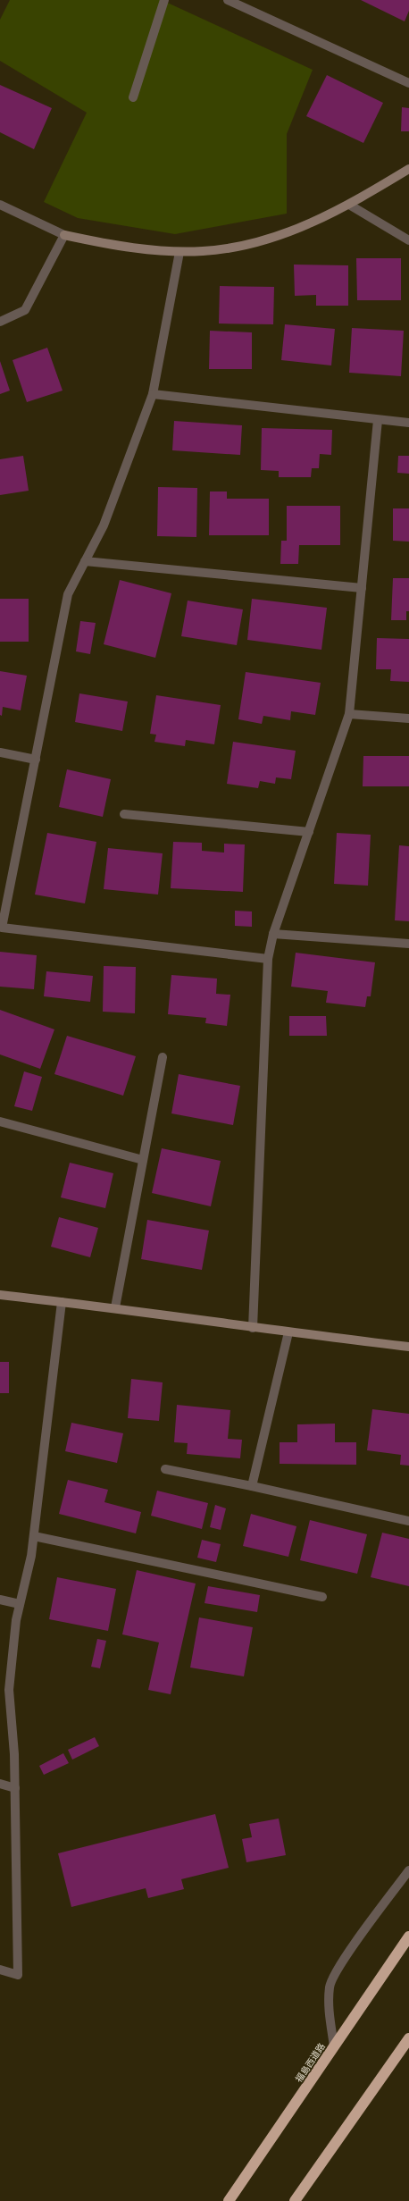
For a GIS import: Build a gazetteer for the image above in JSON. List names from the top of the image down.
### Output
{
  "streets": {
    "highway": ["福島西道路"]
  }
}
